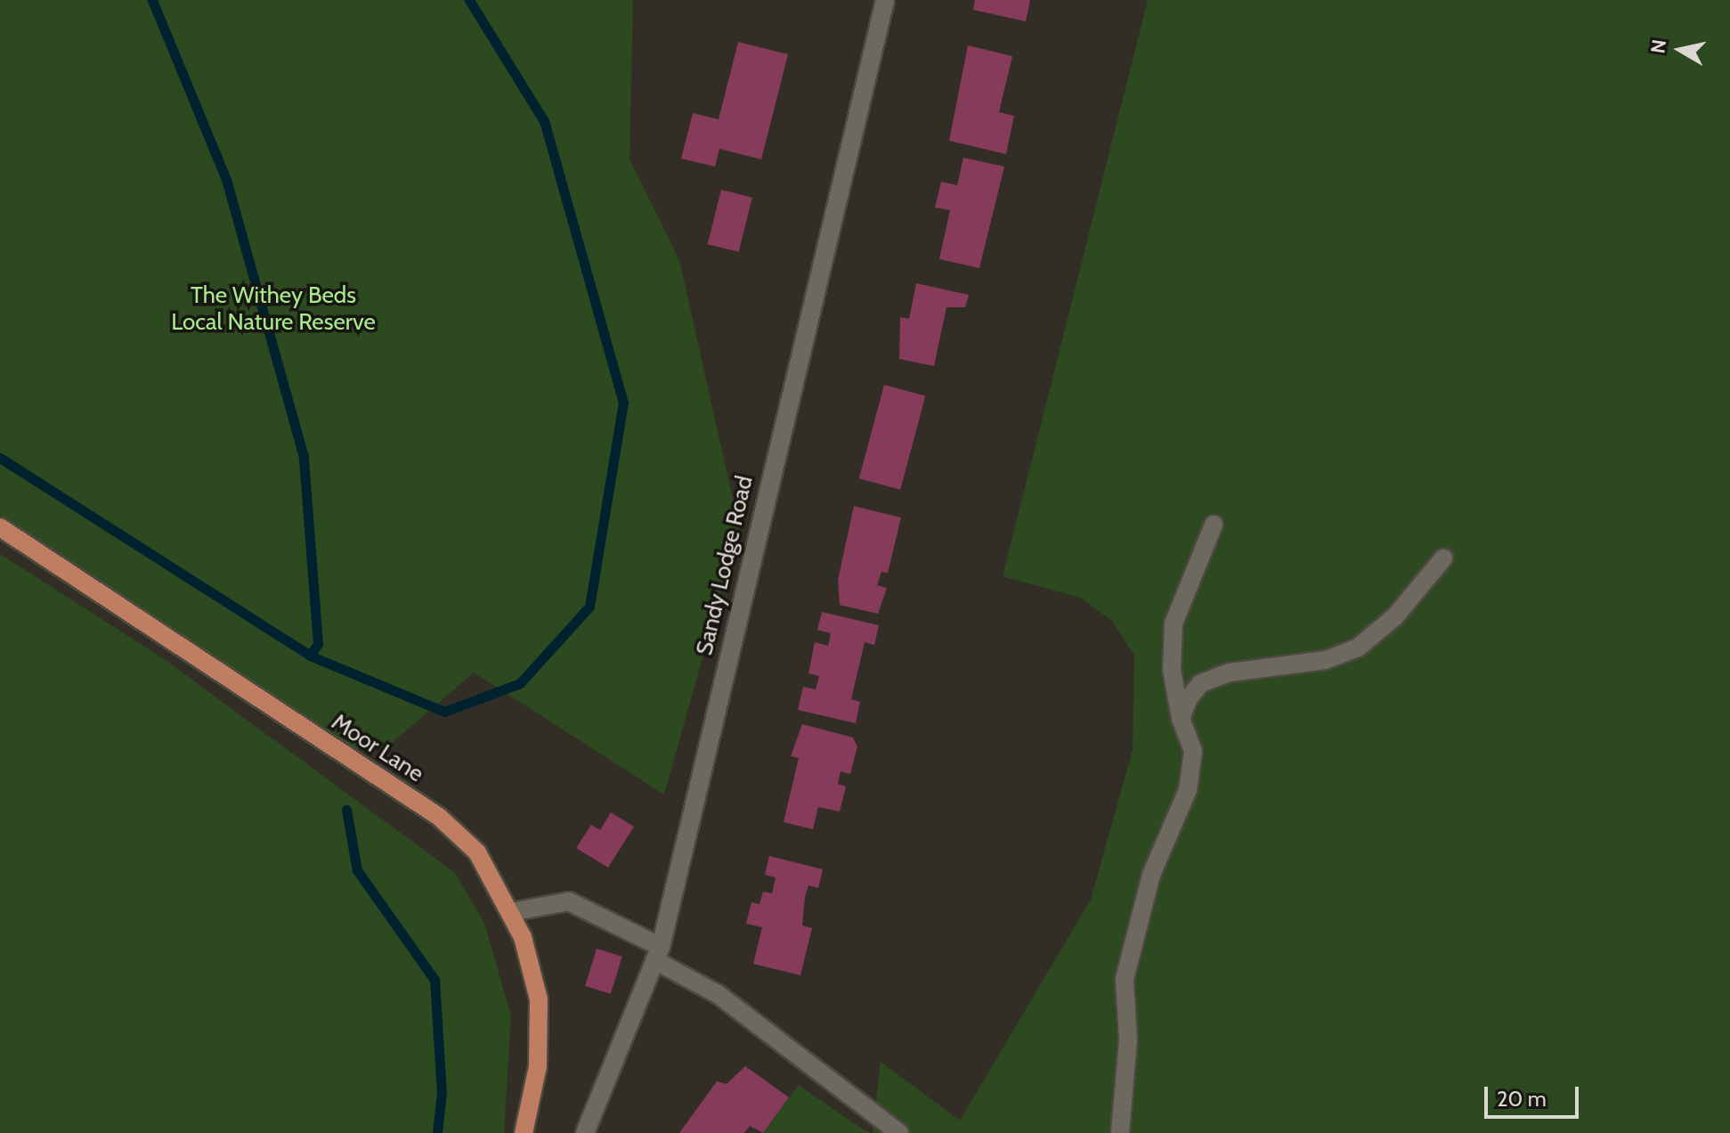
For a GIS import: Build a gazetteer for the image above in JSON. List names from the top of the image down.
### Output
{
  "streets": {
    "main road": ["Moor Lane"],
    "street": ["Sandy Lodge Road"]
  },
  "parks": ["The Withey Beds Local Nature Reserve"],
  "scale_bar": "20 m",
  "north": "left"
}
